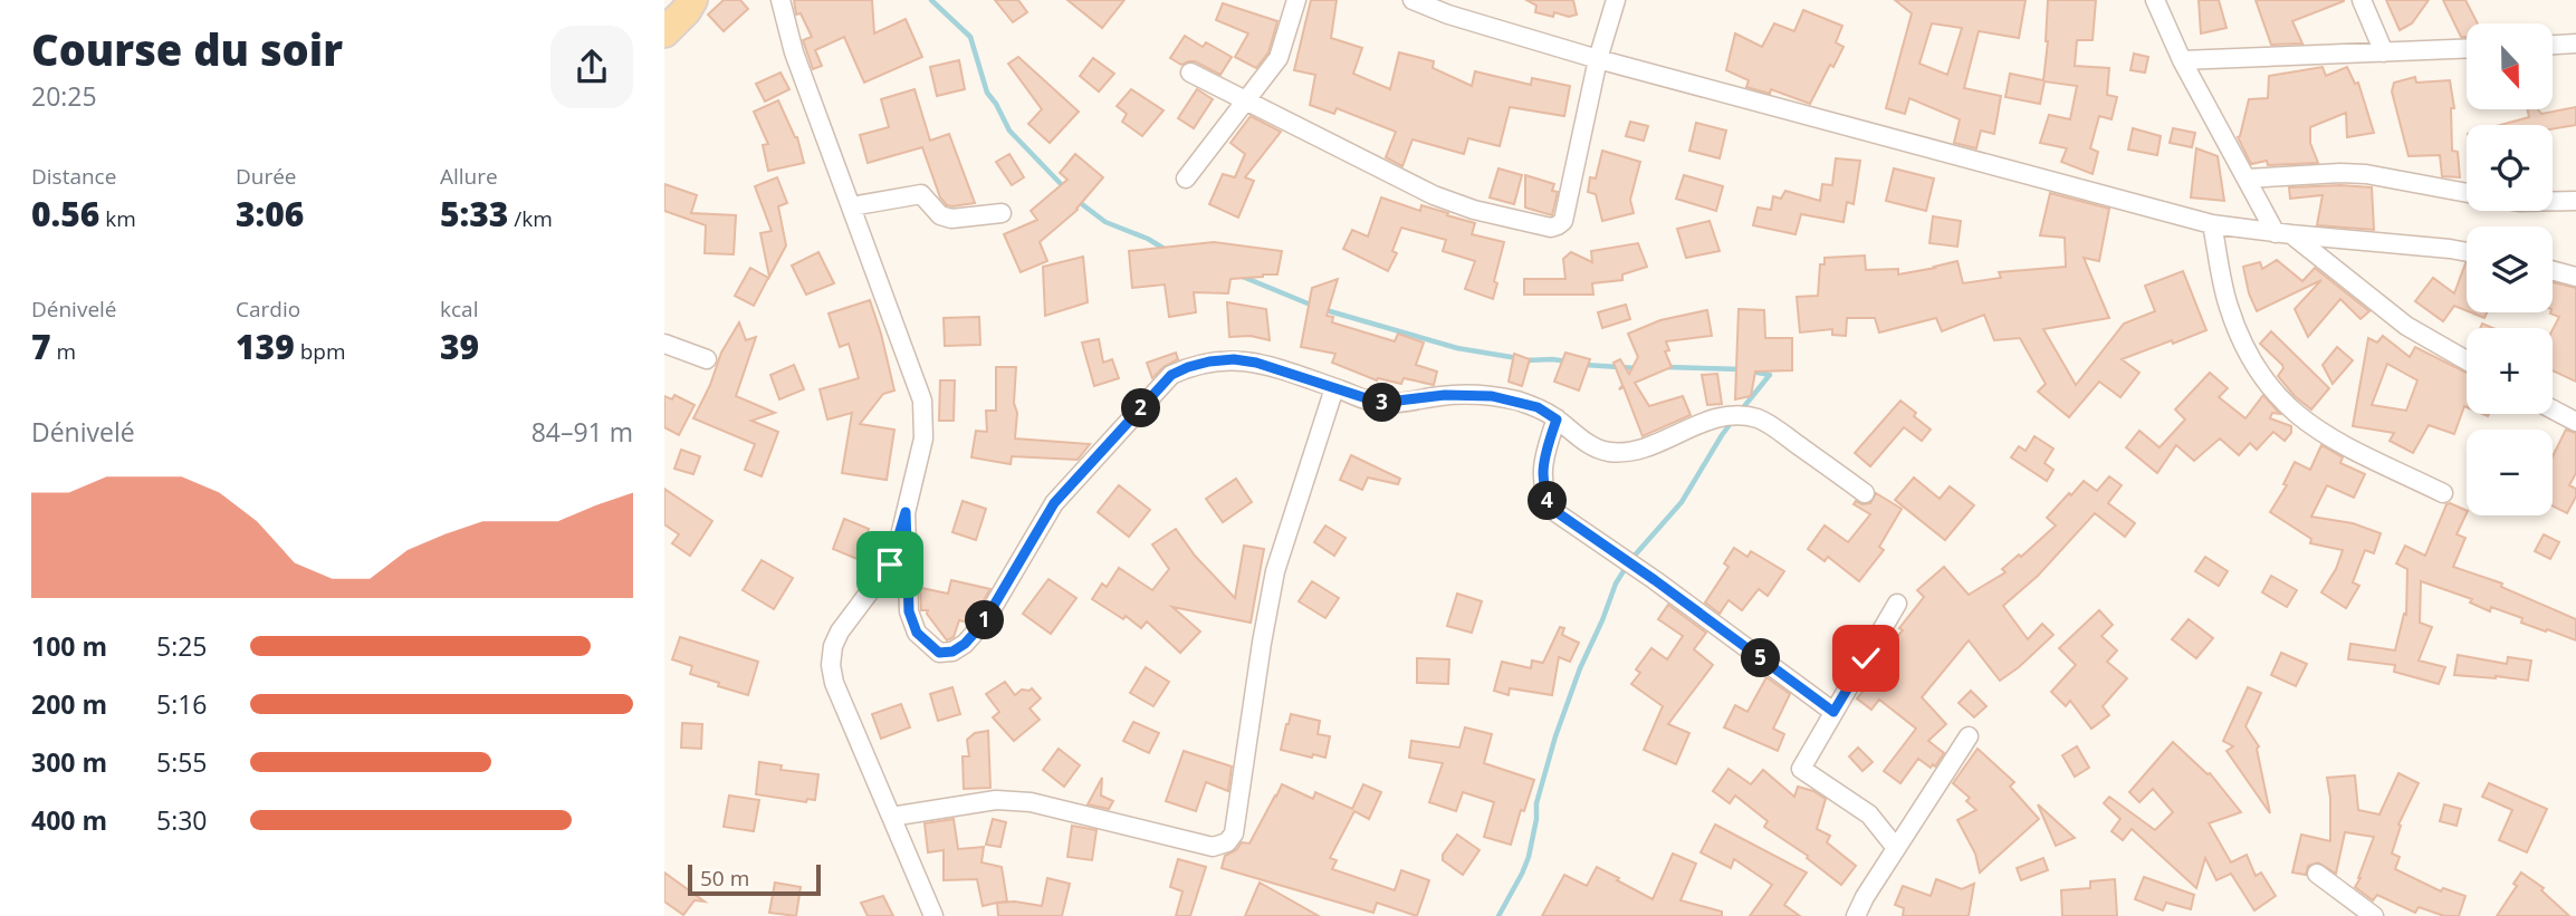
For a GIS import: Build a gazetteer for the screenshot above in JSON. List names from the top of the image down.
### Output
{
  "scale_bar": "50 m",
  "north": "bottom",
  "page": {
    "heading": ["Course du soir", "20:25"],
    "map_buttons": ["+", "−"],
    "stats": [
      ["Distance", "0.56 km"],
      ["Durée", "3:06"],
      ["Allure", "5:33 /km"],
      ["Dénivelé", "7 m"],
      ["Cardio", "139 bpm"],
      ["kcal", "39"]
    ],
    "pins": [
      "3",
      "2",
      "4",
      "1",
      "5"
    ],
    "chart": ["Dénivelé", "84–91 m"],
    "list": [
      {
        "name": "100 m",
        "note": "5:25"
      },
      {
        "name": "200 m",
        "note": "5:16"
      },
      {
        "name": "300 m",
        "note": "5:55"
      },
      {
        "name": "400 m",
        "note": "5:30"
      }
    ],
    "scale": "50 m"
  }
}
